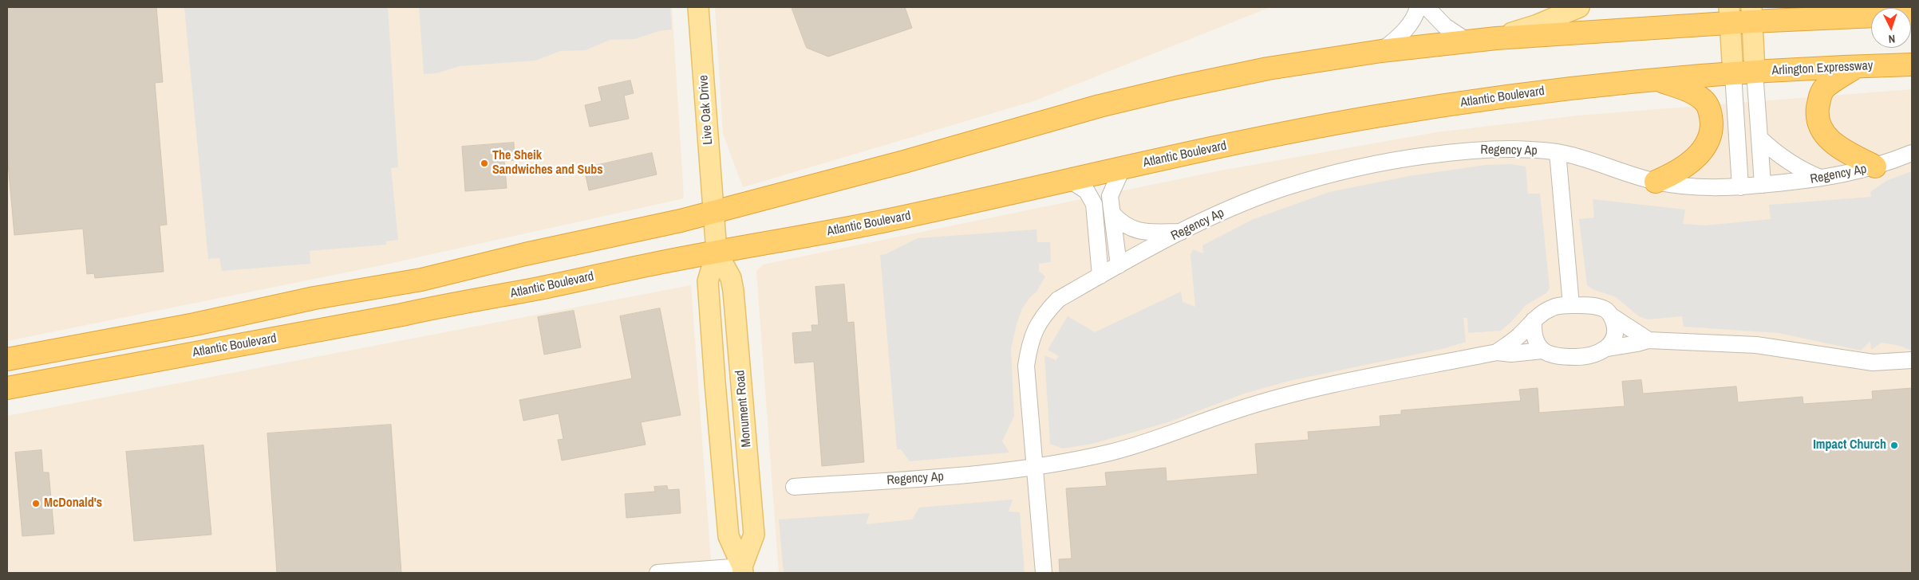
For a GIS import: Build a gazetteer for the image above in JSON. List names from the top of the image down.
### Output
{
  "streets": {
    "highway": ["Arlington Expressway", "Atlantic Boulevard"],
    "main road": ["Live Oak Drive", "Monument Road"],
    "street": ["Regency Ap"]
  },
  "crossings": [
    ["Arlington Expressway", "Atlantic Boulevard"],
    ["Atlantic Boulevard", "Monument Road"],
    ["Live Oak Drive", "Monument Road"]
  ],
  "places": ["The Sheik Sandwiches and Subs", "Impact Church", "McDonald's"],
  "north": "bottom"
}
